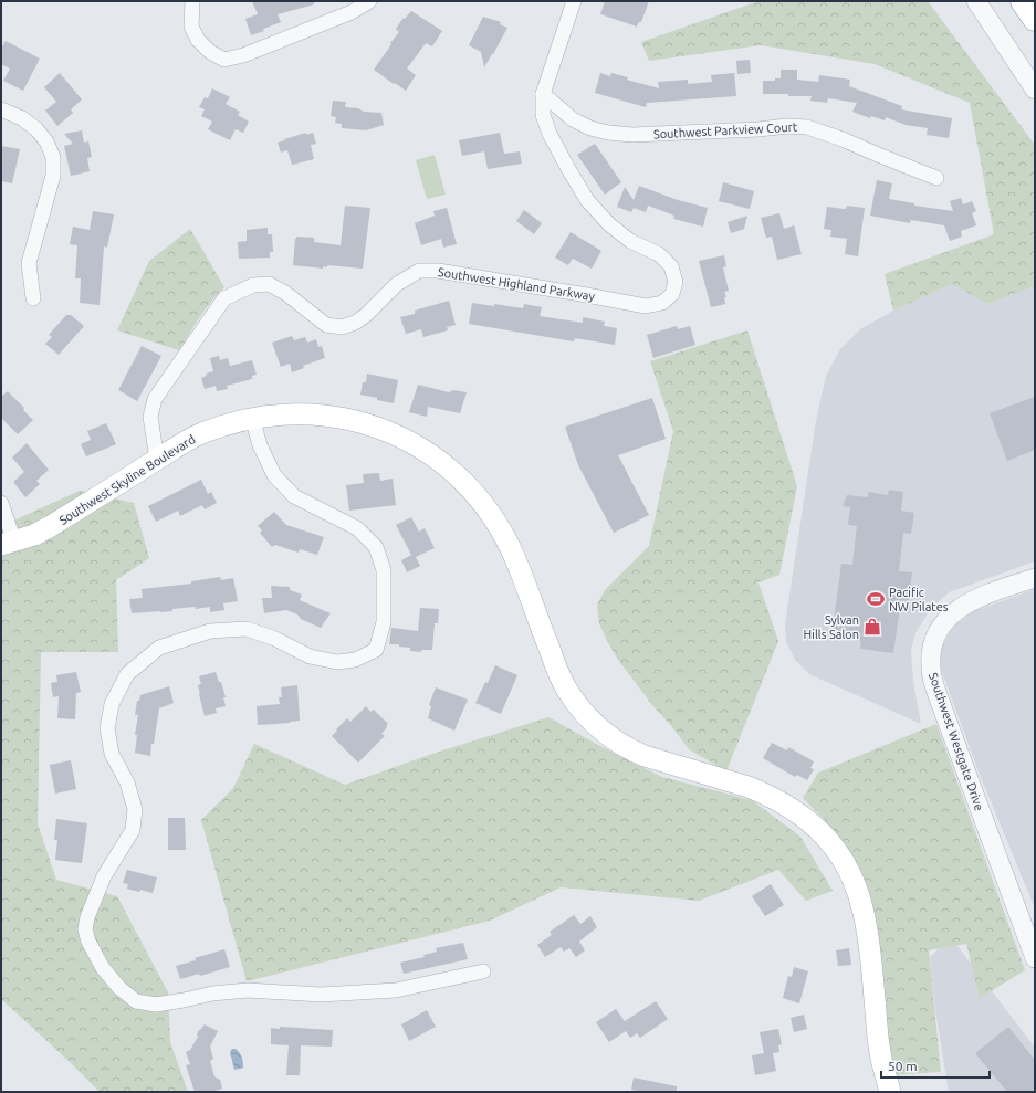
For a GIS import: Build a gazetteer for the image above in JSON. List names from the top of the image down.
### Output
{
  "streets": {
    "main road": ["Southwest Skyline Boulevard"],
    "street": ["Southwest Parkview Court", "Southwest Highland Parkway", "Southwest Westgate Drive"]
  },
  "crossings": [
    ["Southwest Parkview Court", "Southwest Highland Parkway"],
    ["Southwest Highland Parkway", "Southwest Skyline Boulevard"]
  ],
  "places": {
    "sports": ["Pacific NW Pilates"],
    "shop": ["Sylvan Hills Salon"]
  },
  "scale_bar": "50 m"
}
